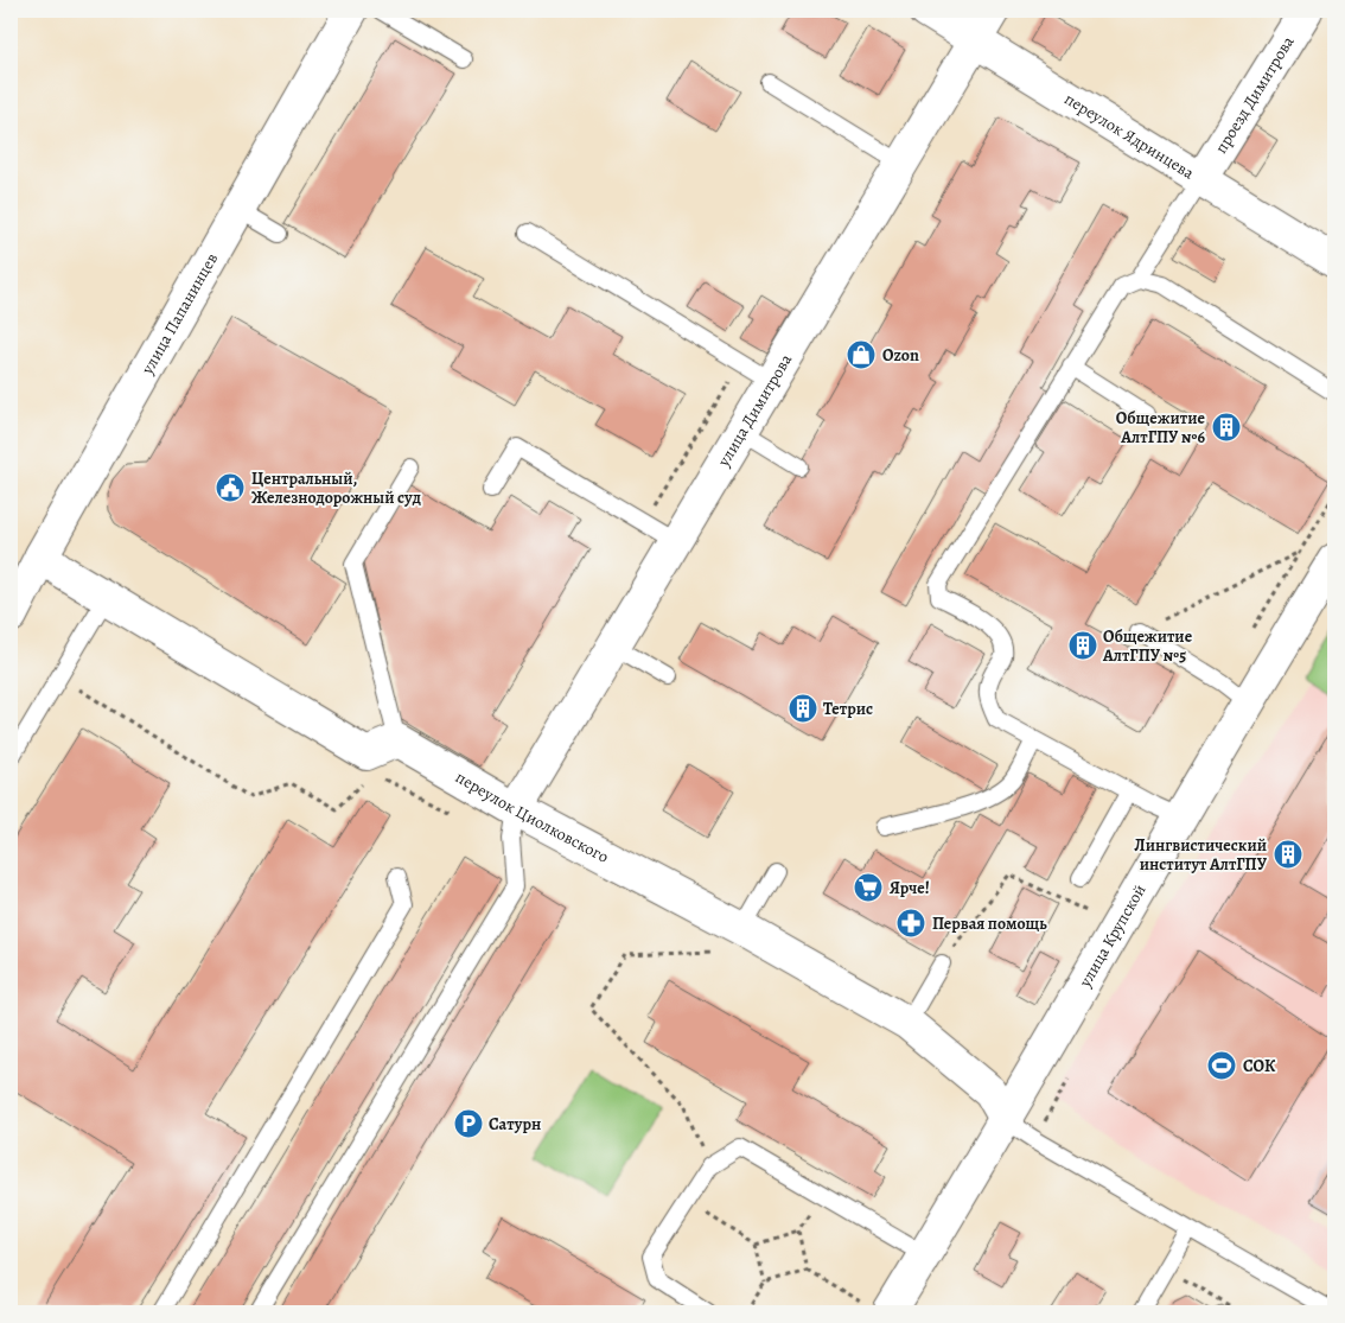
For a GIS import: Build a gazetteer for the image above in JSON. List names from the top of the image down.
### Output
{
  "streets": {
    "street": [
      "проезд Димитрова",
      "переулок Ядринцева",
      "улица Папанинцев",
      "улица Димитрова",
      "переулок Циолковского",
      "улица Крупской"
    ]
  },
  "crossings": [
    ["проезд Димитрова", "переулок Ядринцева"],
    ["переулок Ядринцева", "улица Димитрова"],
    ["улица Димитрова", "переулок Циолковского"],
    ["переулок Циолковского", "улица Крупской"]
  ],
  "places": {
    "shop": ["Ozon"],
    "building": [
      "Общежитие АлтГПУ №6",
      "Общежитие АлтГПУ №5",
      "Тетрис",
      "Лингвистический институт АлтГПУ"
    ],
    "public building": ["Центральный, Железнодорожный суд"],
    "supermarket": ["Ярче!"],
    "pharmacy": ["Первая помощь"],
    "sports": ["СОК"],
    "parking": ["Сатурн"]
  }
}
